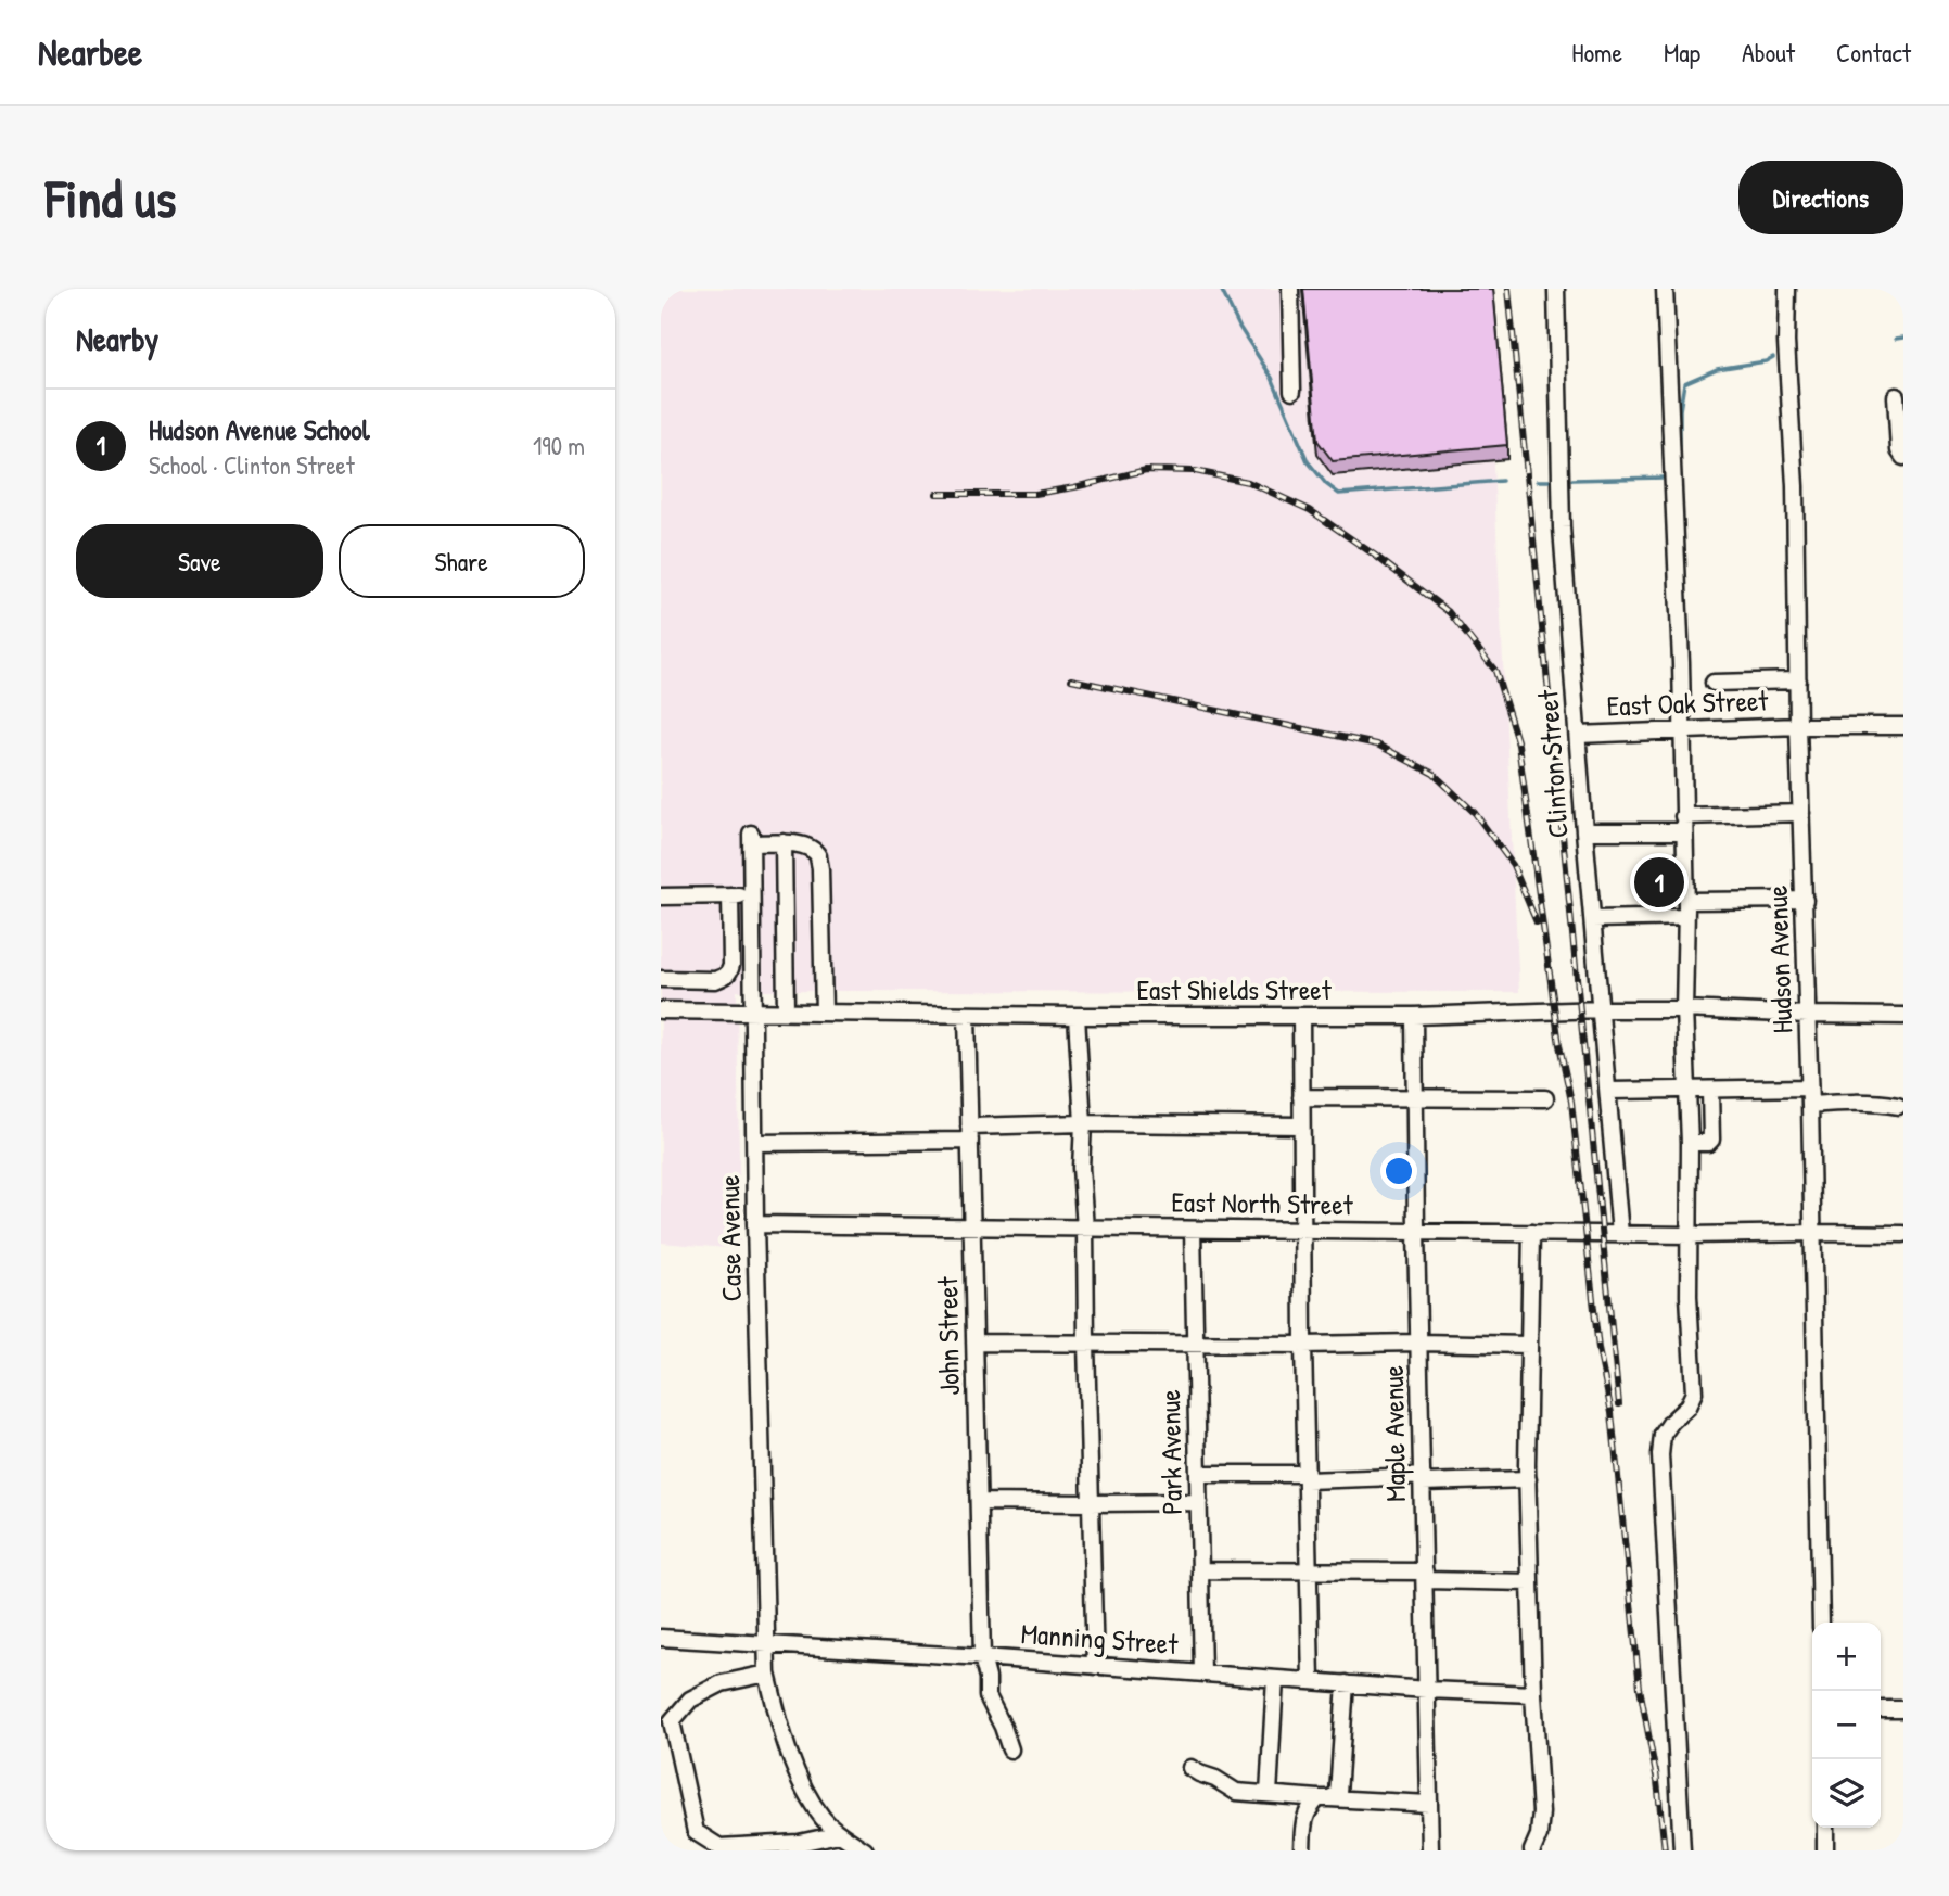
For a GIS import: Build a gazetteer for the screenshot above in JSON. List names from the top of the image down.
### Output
{
  "streets": {
    "street": [
      "East Oak Street",
      "Clinton Street",
      "Hudson Avenue",
      "East Shields Street",
      "East North Street",
      "Case Avenue",
      "John Street",
      "Maple Avenue",
      "Park Avenue",
      "Manning Street"
    ]
  },
  "crossings": [
    ["East Oak Street", "Clinton Street"],
    ["East Oak Street", "Hudson Avenue"],
    ["Clinton Street", "East Shields Street"],
    ["Clinton Street", "East North Street"],
    ["Hudson Avenue", "East Shields Street"],
    ["Hudson Avenue", "East North Street"],
    ["East Shields Street", "Case Avenue"],
    ["East Shields Street", "John Street"],
    ["East Shields Street", "Maple Avenue"],
    ["East North Street", "Case Avenue"],
    ["East North Street", "John Street"],
    ["East North Street", "Maple Avenue"],
    ["East North Street", "Park Avenue"],
    ["Case Avenue", "Manning Street"],
    ["John Street", "Manning Street"],
    ["Maple Avenue", "Manning Street"],
    ["Park Avenue", "Manning Street"]
  ],
  "page": {
    "header": "Nearbee",
    "nav": [
      "Home",
      "Map",
      "About",
      "Contact"
    ],
    "buttons": [
      "Directions",
      ["Save", "Share"]
    ],
    "title": "Find us",
    "heading": "Nearby",
    "list": [
      {
        "mark": "1",
        "name": "Hudson Avenue School",
        "note": "School · Clinton Street",
        "value": "190 m"
      }
    ],
    "pins": "1",
    "map_buttons": ["+", "−"]
  }
}
